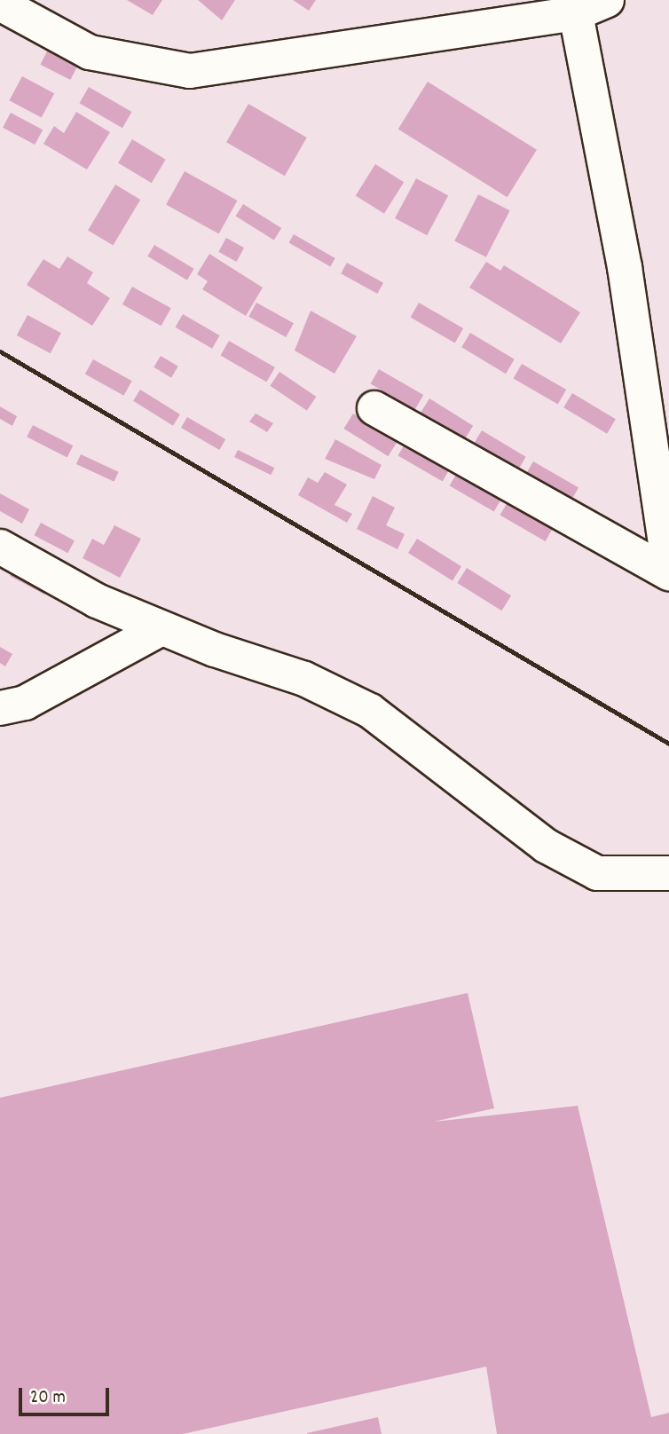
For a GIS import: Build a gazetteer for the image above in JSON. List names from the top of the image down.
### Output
{
  "scale_bar": "20 m"
}
